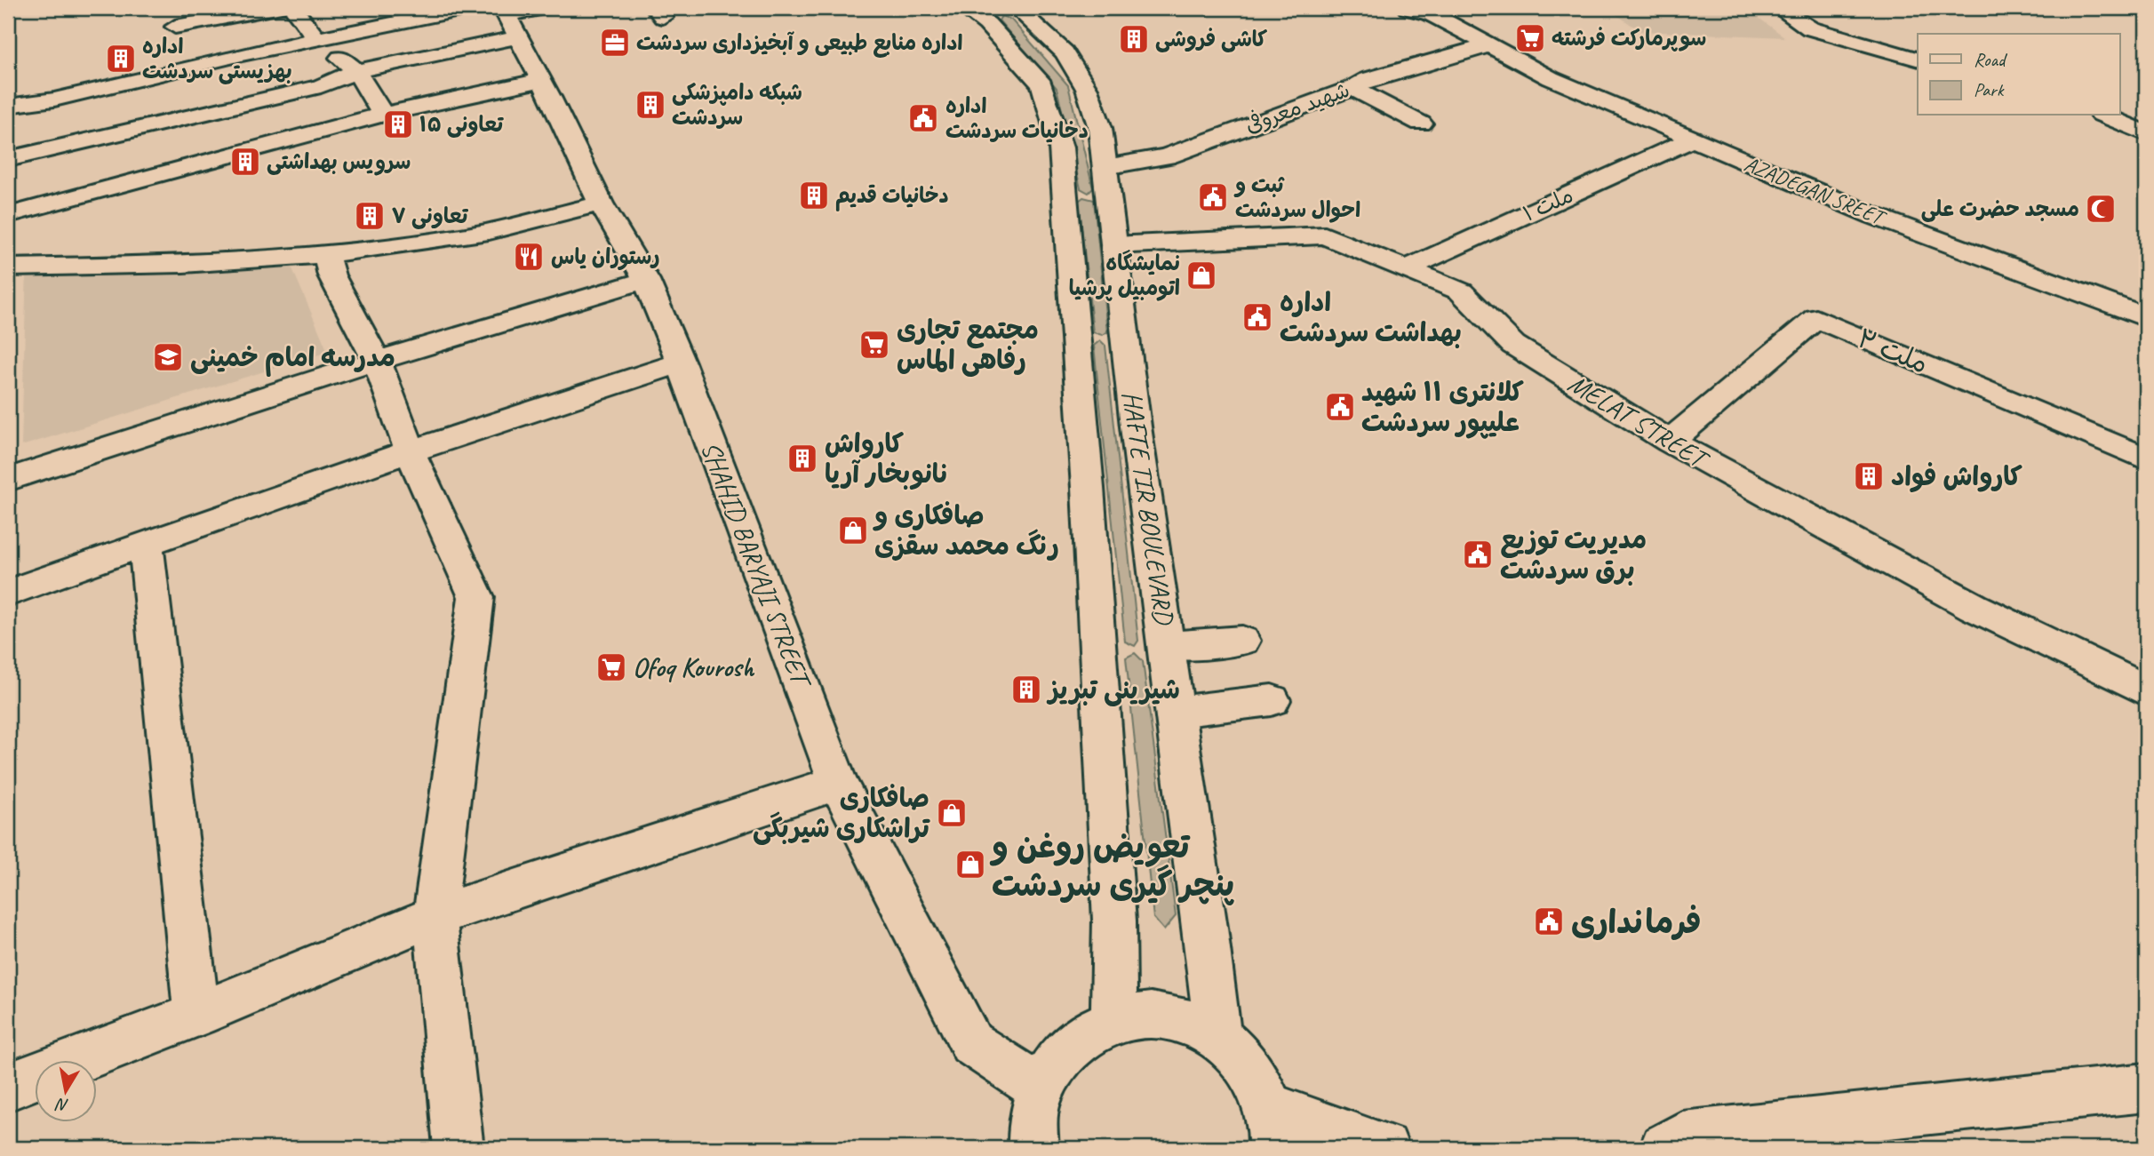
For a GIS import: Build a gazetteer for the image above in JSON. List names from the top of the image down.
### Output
{
  "streets": {
    "street": [
      "شهید معروفی",
      "AZADEGAN SREET",
      "ملت ۱",
      "ملت ۲",
      "MELAT STREET",
      "HAFTE TIR BOULEVARD",
      "SHAHID BARYAJI STREET"
    ]
  },
  "crossings": [
    ["شهید معروفی", "AZADEGAN SREET"],
    ["شهید معروفی", "HAFTE TIR BOULEVARD"],
    ["AZADEGAN SREET", "ملت ۱"],
    ["ملت ۱", "MELAT STREET"],
    ["ملت ۲", "MELAT STREET"],
    ["MELAT STREET", "HAFTE TIR BOULEVARD"]
  ],
  "places": {
    "supermarket": ["سوپرمارکت فرشته", "مجتمع تجاری رفاهی الماس", "Ofoq Kourosh"],
    "building": [
      "کاشی فروشی",
      "اداره بهزیستی سردشت",
      "شبکه دامپزشکی سردشت",
      "تعاونی ۱۵",
      "سرویس بهداشتی",
      "دخانیات قدیم",
      "تعاونی ۷",
      "کارواش نانوبخار آریا",
      "کارواش فواد",
      "شیرینی تبریز"
    ],
    "office": ["اداره منابع طبیعی و آبخیزداری سردشت"],
    "public building": [
      "اداره دخانیات سردشت",
      "ثبت و احوال سردشت",
      "اداره بهداشت سردشت",
      "کلانتری ۱۱ شهید علیپور سردشت",
      "مدیریت توزیع برق سردشت",
      "فرمانداری"
    ],
    "mosque": ["مسجد حضرت علی"],
    "restaurant": ["رستوران یاس"],
    "shop": [
      "نمایشگاه اتومبیل پرشیا",
      "صافکاری و رنگ محمد سقزی",
      "صافکاری تراشکاری شیربگی",
      "تعویض روغن و پنچر گیری سردشت"
    ],
    "school or university": ["مدرسه امام خمینی"]
  },
  "legend": ["Road", "Park"],
  "north": "bottom"
}
